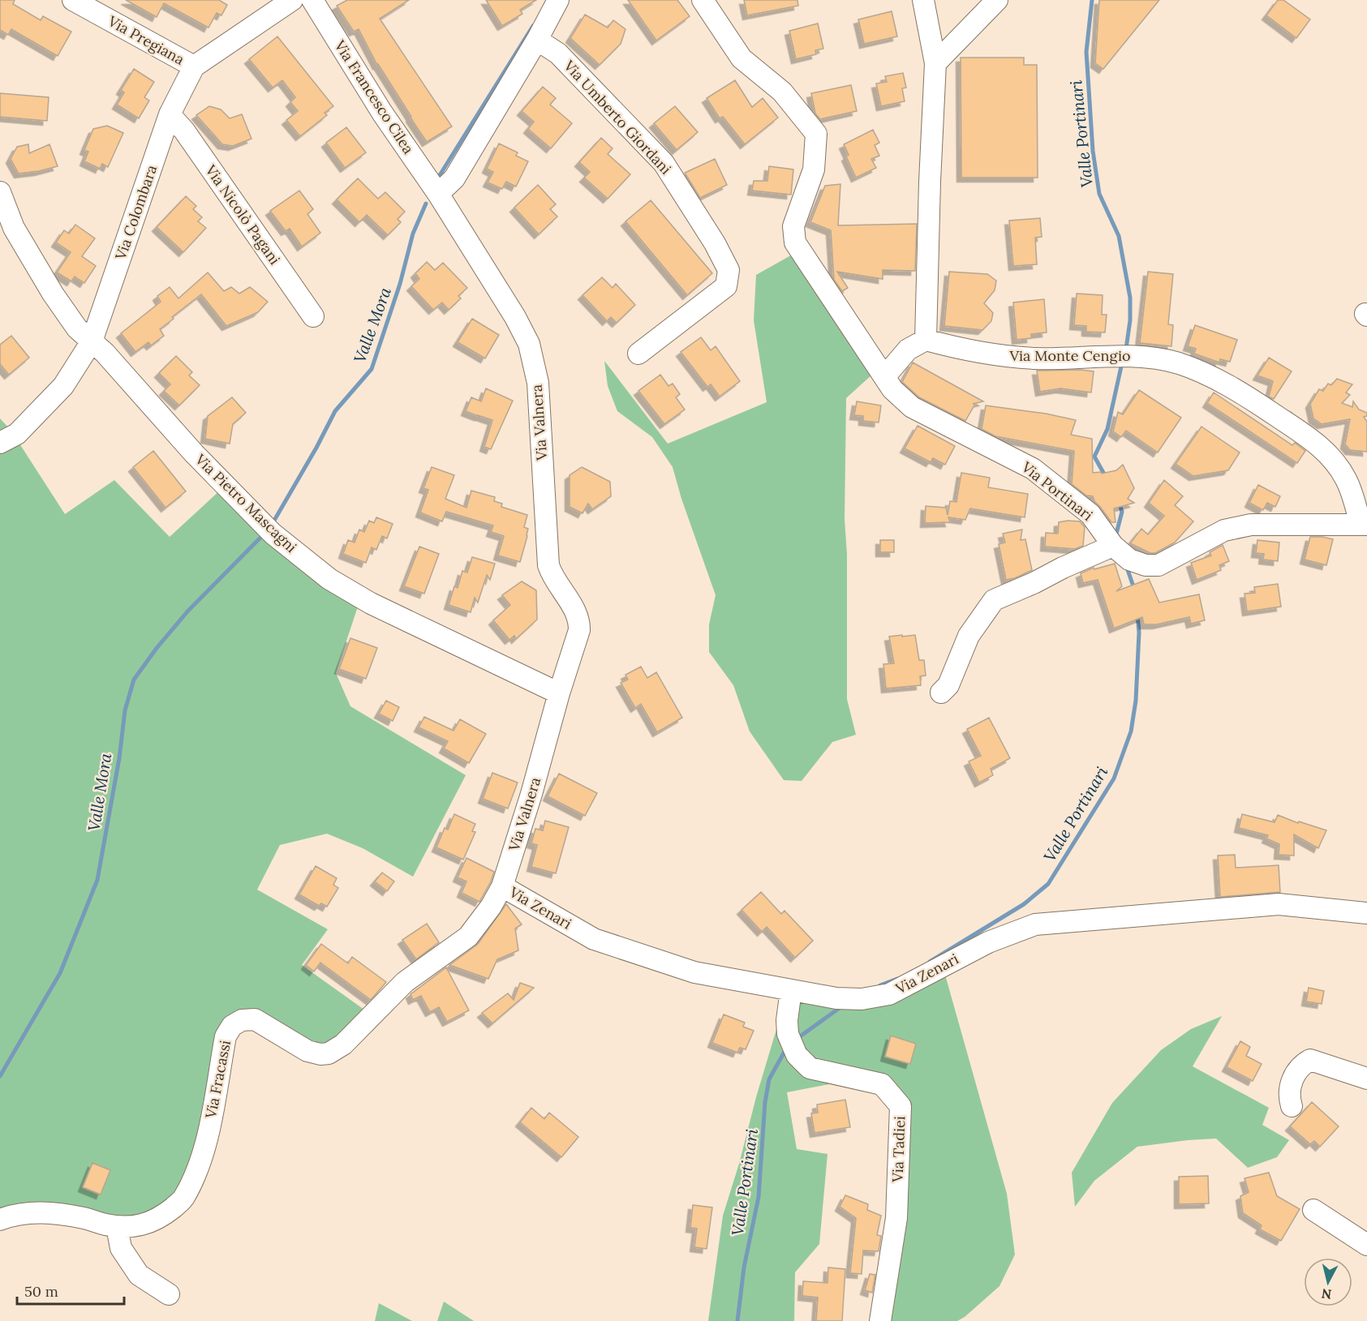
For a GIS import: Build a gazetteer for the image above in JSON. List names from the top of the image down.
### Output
{
  "streets": {
    "street": [
      "Via Pregiana",
      "Via Francesco Cilea",
      "Via Umberto Giordani",
      "Via Colombara",
      "Via Nicolò Pagani",
      "Via Monte Cengio",
      "Via Valnera",
      "Via Portinari",
      "Via Pietro Mascagni",
      "Via Zenari",
      "Via Fracassi",
      "Via Tadiei"
    ]
  },
  "crossings": [
    ["Via Pregiana", "Via Colombara"],
    ["Via Francesco Cilea", "Via Valnera"],
    ["Via Colombara", "Via Nicolò Pagani"],
    ["Via Colombara", "Via Pietro Mascagni"],
    ["Via Monte Cengio", "Via Portinari"],
    ["Via Valnera", "Via Pietro Mascagni"],
    ["Via Valnera", "Via Zenari"],
    ["Via Valnera", "Via Fracassi"],
    ["Via Zenari", "Via Fracassi"],
    ["Via Zenari", "Via Tadiei"]
  ],
  "water": ["Valle Portinari", "Valle Mora"],
  "scale_bar": "50 m",
  "north": "bottom"
}
